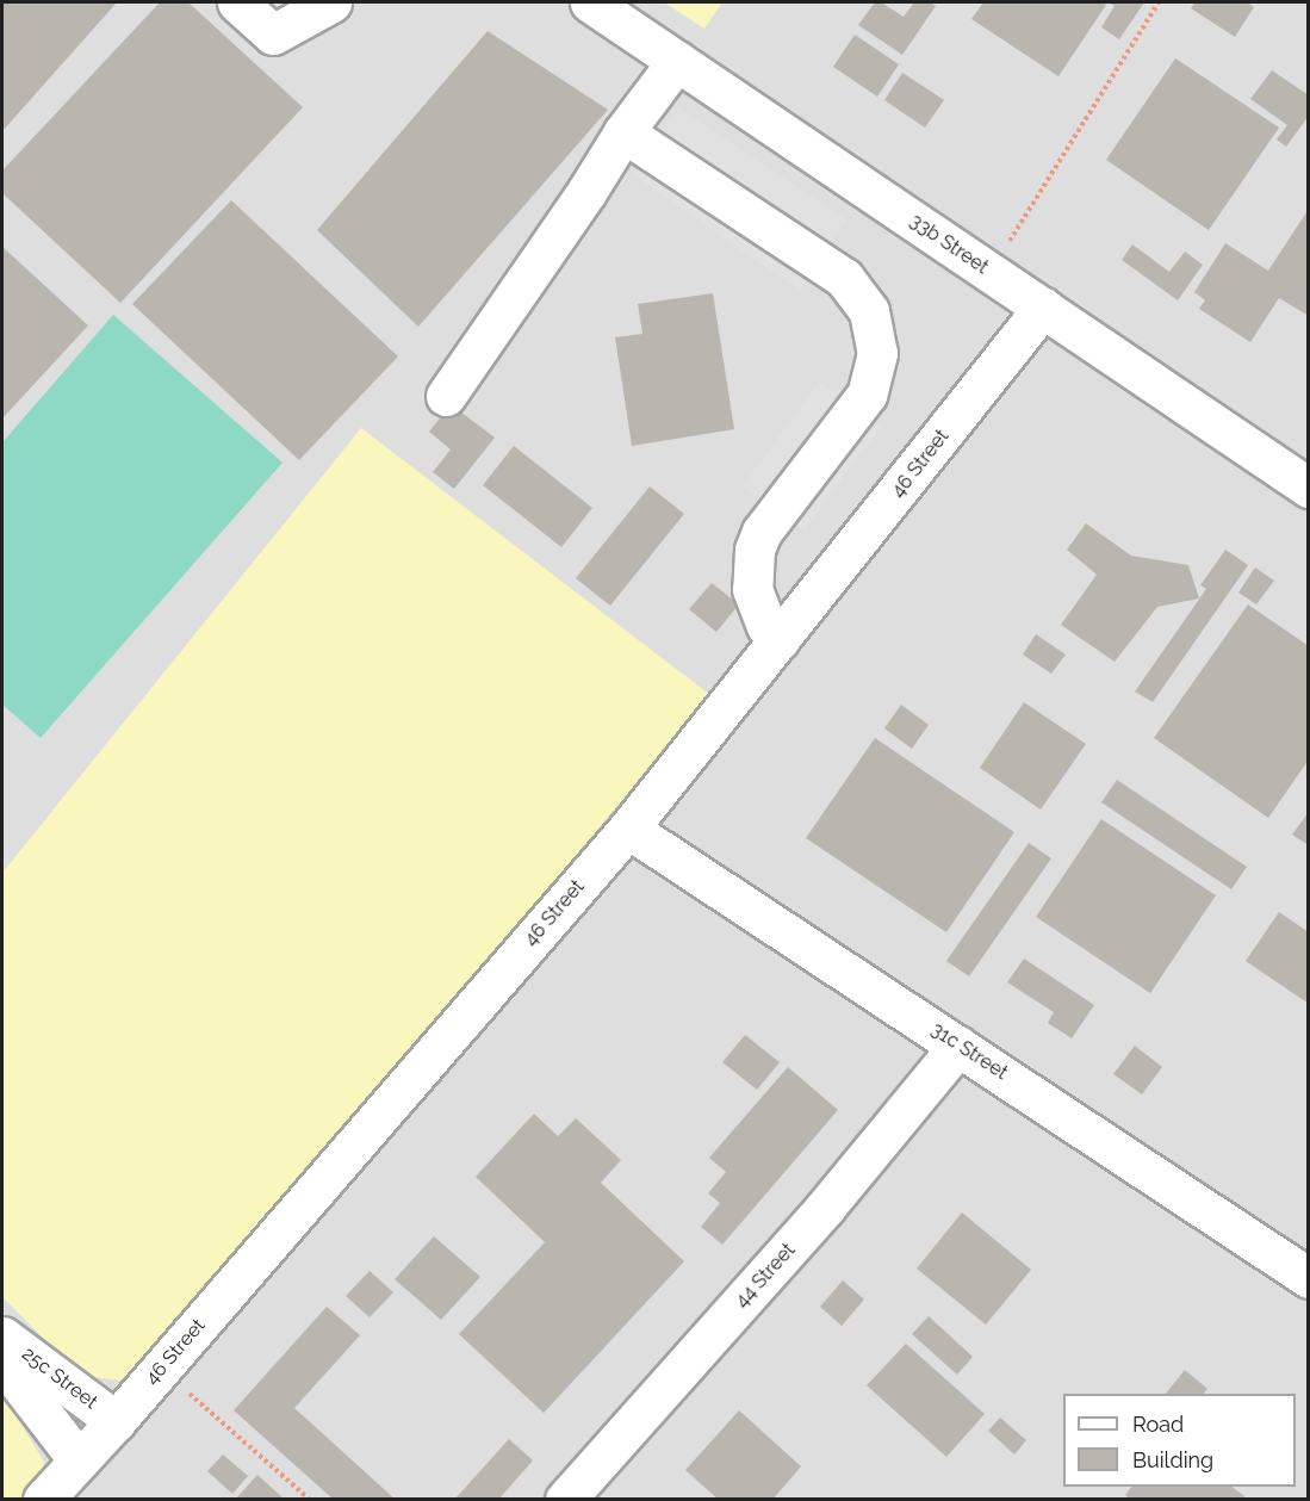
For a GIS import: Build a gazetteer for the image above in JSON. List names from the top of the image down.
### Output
{
  "streets": {
    "street": [
      "33b Street",
      "46 Street",
      "31c Street",
      "44 Street",
      "25c Street"
    ]
  },
  "crossings": [
    ["33b Street", "46 Street"],
    ["46 Street", "31c Street"],
    ["46 Street", "25c Street"],
    ["31c Street", "44 Street"]
  ],
  "legend": ["Road", "Building"]
}
